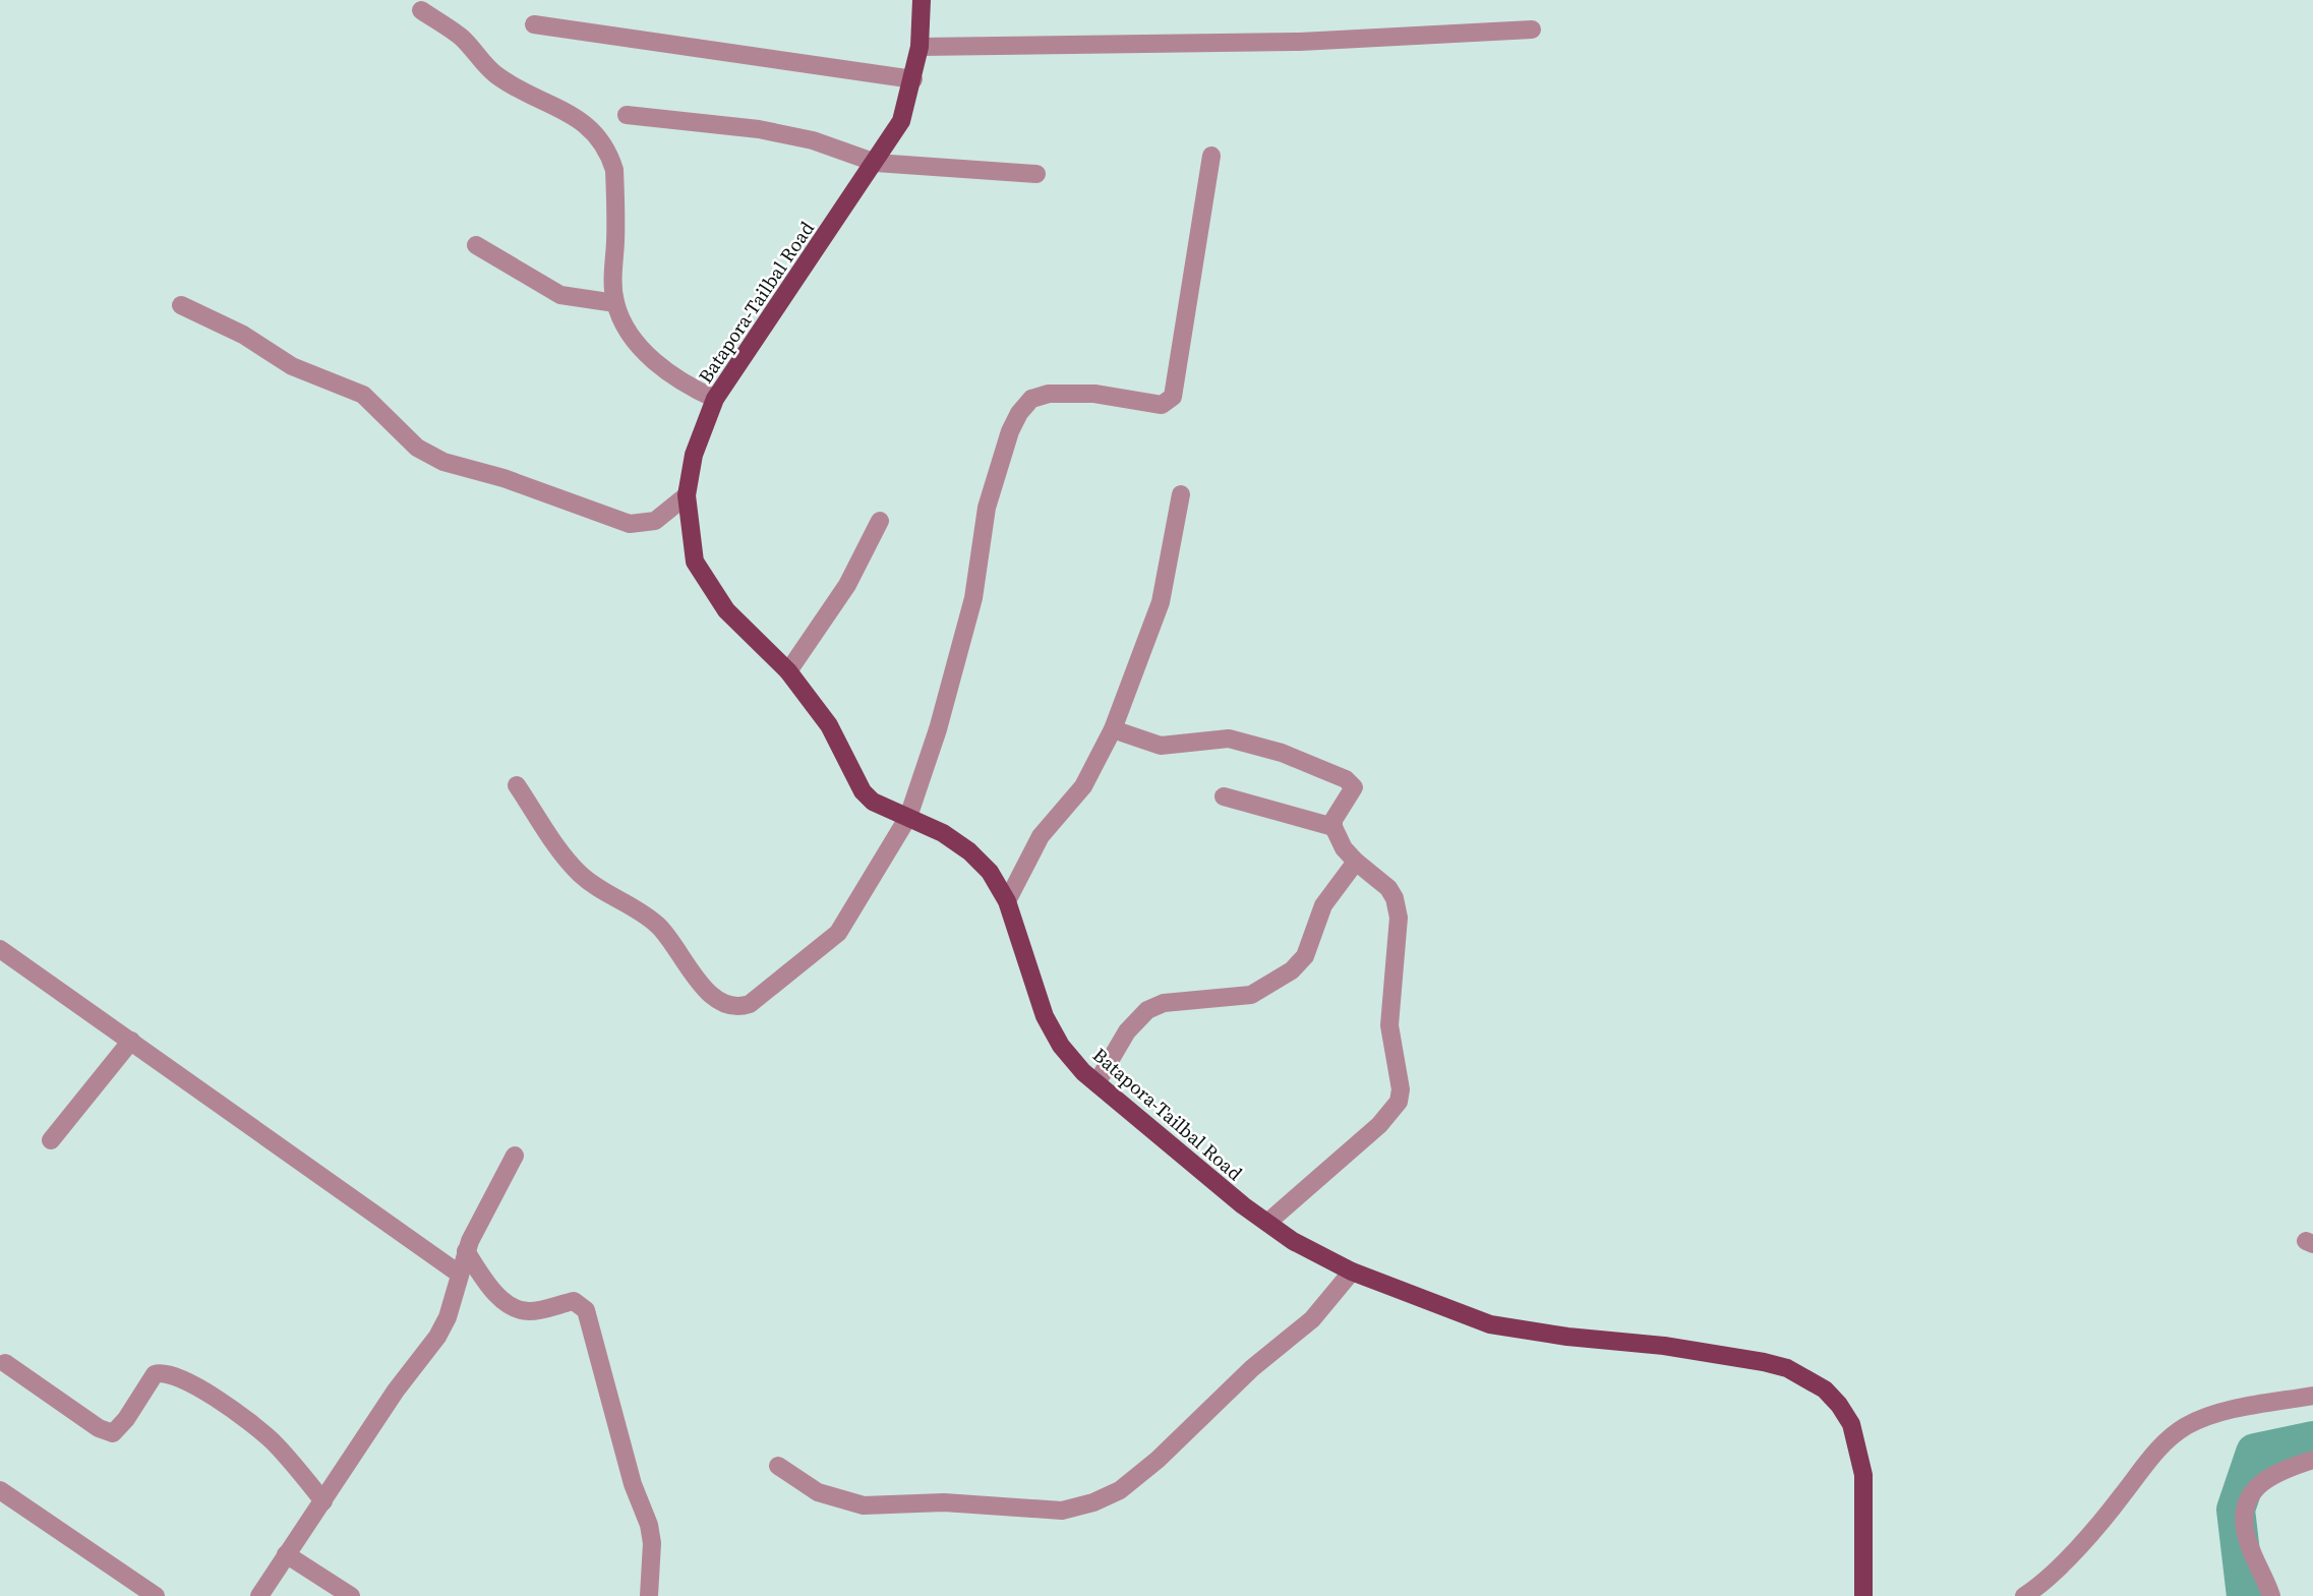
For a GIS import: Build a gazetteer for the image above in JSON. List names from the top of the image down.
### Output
{
  "streets": {
    "main road": ["Batapora-Tailbal Road"]
  }
}
